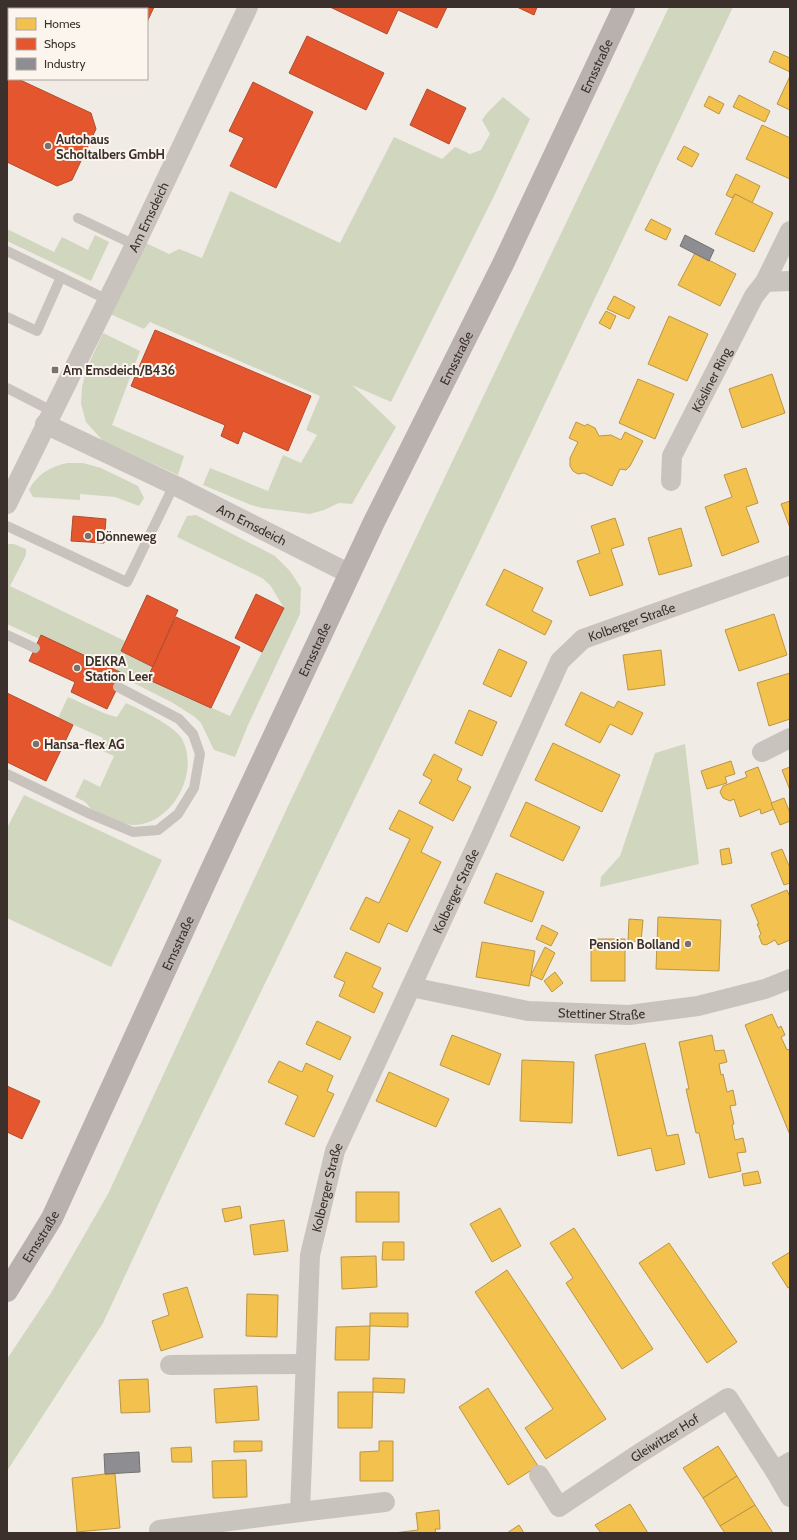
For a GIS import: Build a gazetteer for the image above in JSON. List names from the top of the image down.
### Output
{
  "streets": {
    "main road": ["Emsstraße"],
    "street": [
      "Am Emsdeich",
      "Kösliner Ring",
      "Kolberger Straße",
      "Stettiner Straße",
      "Gleiwitzer Hof"
    ]
  },
  "crossings": [
    ["Emsstraße", "Am Emsdeich"],
    ["Kolberger Straße", "Stettiner Straße"]
  ],
  "places": {
    "other": [
      "Autohaus Scholtalbers GmbH",
      "Dönneweg",
      "DEKRA Station Leer",
      "Hansa-flex AG",
      "Pension Bolland"
    ],
    "transit": ["Am Emsdeich/B436"]
  },
  "legend": ["Homes", "Shops", "Industry"]
}
